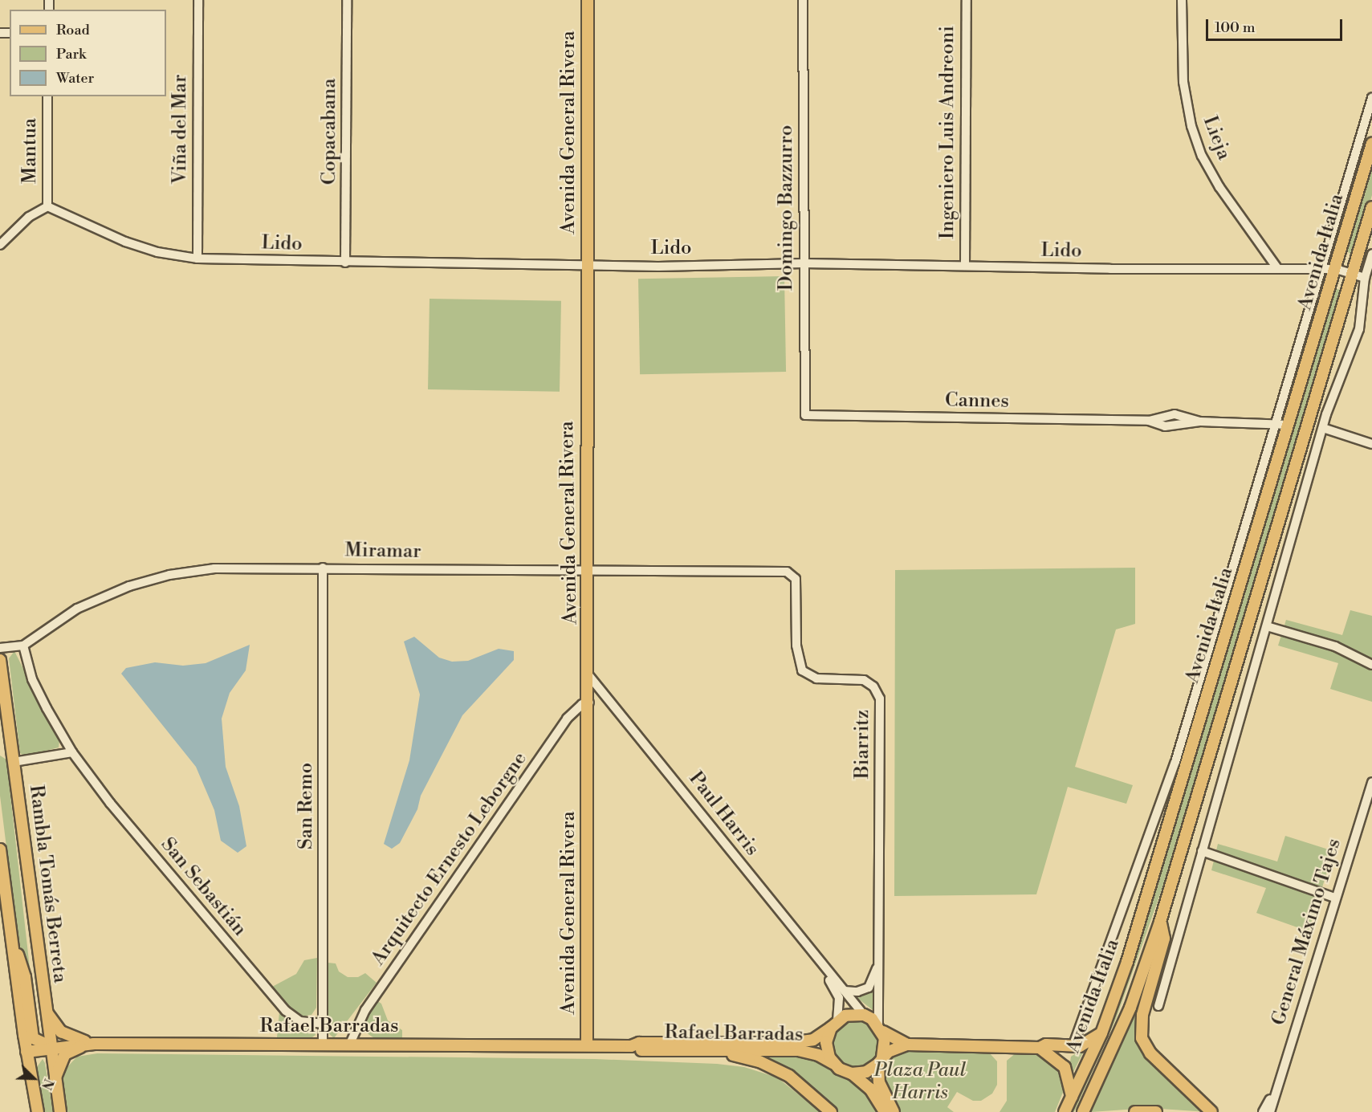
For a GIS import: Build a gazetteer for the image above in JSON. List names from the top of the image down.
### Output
{
  "streets": {
    "main road": [
      "Avenida General Rivera",
      "Avenida Italia",
      "Rambla Tomás Berreta",
      "Rafael Barradas"
    ],
    "street": [
      "Viña del Mar",
      "Copacabana",
      "Ingeniero Luis Andreoni",
      "Lieja",
      "Mantua",
      "Domingo Bazzurro",
      "Lido",
      "Cannes",
      "Miramar",
      "Biarritz",
      "San Remo",
      "Paul Harris",
      "Arquitecto Ernesto Leborgne",
      "San Sebastián",
      "General Máximo Tajes"
    ]
  },
  "crossings": [
    ["Viña del Mar", "Lido"],
    ["Copacabana", "Lido"],
    ["Avenida General Rivera", "Lido"],
    ["Avenida General Rivera", "Miramar"],
    ["Avenida General Rivera", "Paul Harris"],
    ["Avenida General Rivera", "Arquitecto Ernesto Leborgne"],
    ["Avenida General Rivera", "Rafael Barradas"],
    ["Ingeniero Luis Andreoni", "Lido"],
    ["Lieja", "Lido"],
    ["Mantua", "Lido"],
    ["Domingo Bazzurro", "Lido"],
    ["Domingo Bazzurro", "Cannes"],
    ["Lido", "Avenida Italia"],
    ["Avenida Italia", "Cannes"],
    ["Miramar", "Biarritz"],
    ["Miramar", "San Remo"],
    ["Miramar", "San Sebastián"],
    ["Biarritz", "Paul Harris"],
    ["Biarritz", "Rafael Barradas"],
    ["San Remo", "San Sebastián"],
    ["San Remo", "Rafael Barradas"],
    ["Paul Harris", "Rafael Barradas"],
    ["Arquitecto Ernesto Leborgne", "Rafael Barradas"],
    ["Rambla Tomás Berreta", "Rafael Barradas"]
  ],
  "parks": ["Plaza Paul Harris"],
  "legend": ["Road", "Park", "Water"],
  "scale_bar": "100 m",
  "north": "bottom right"
}
